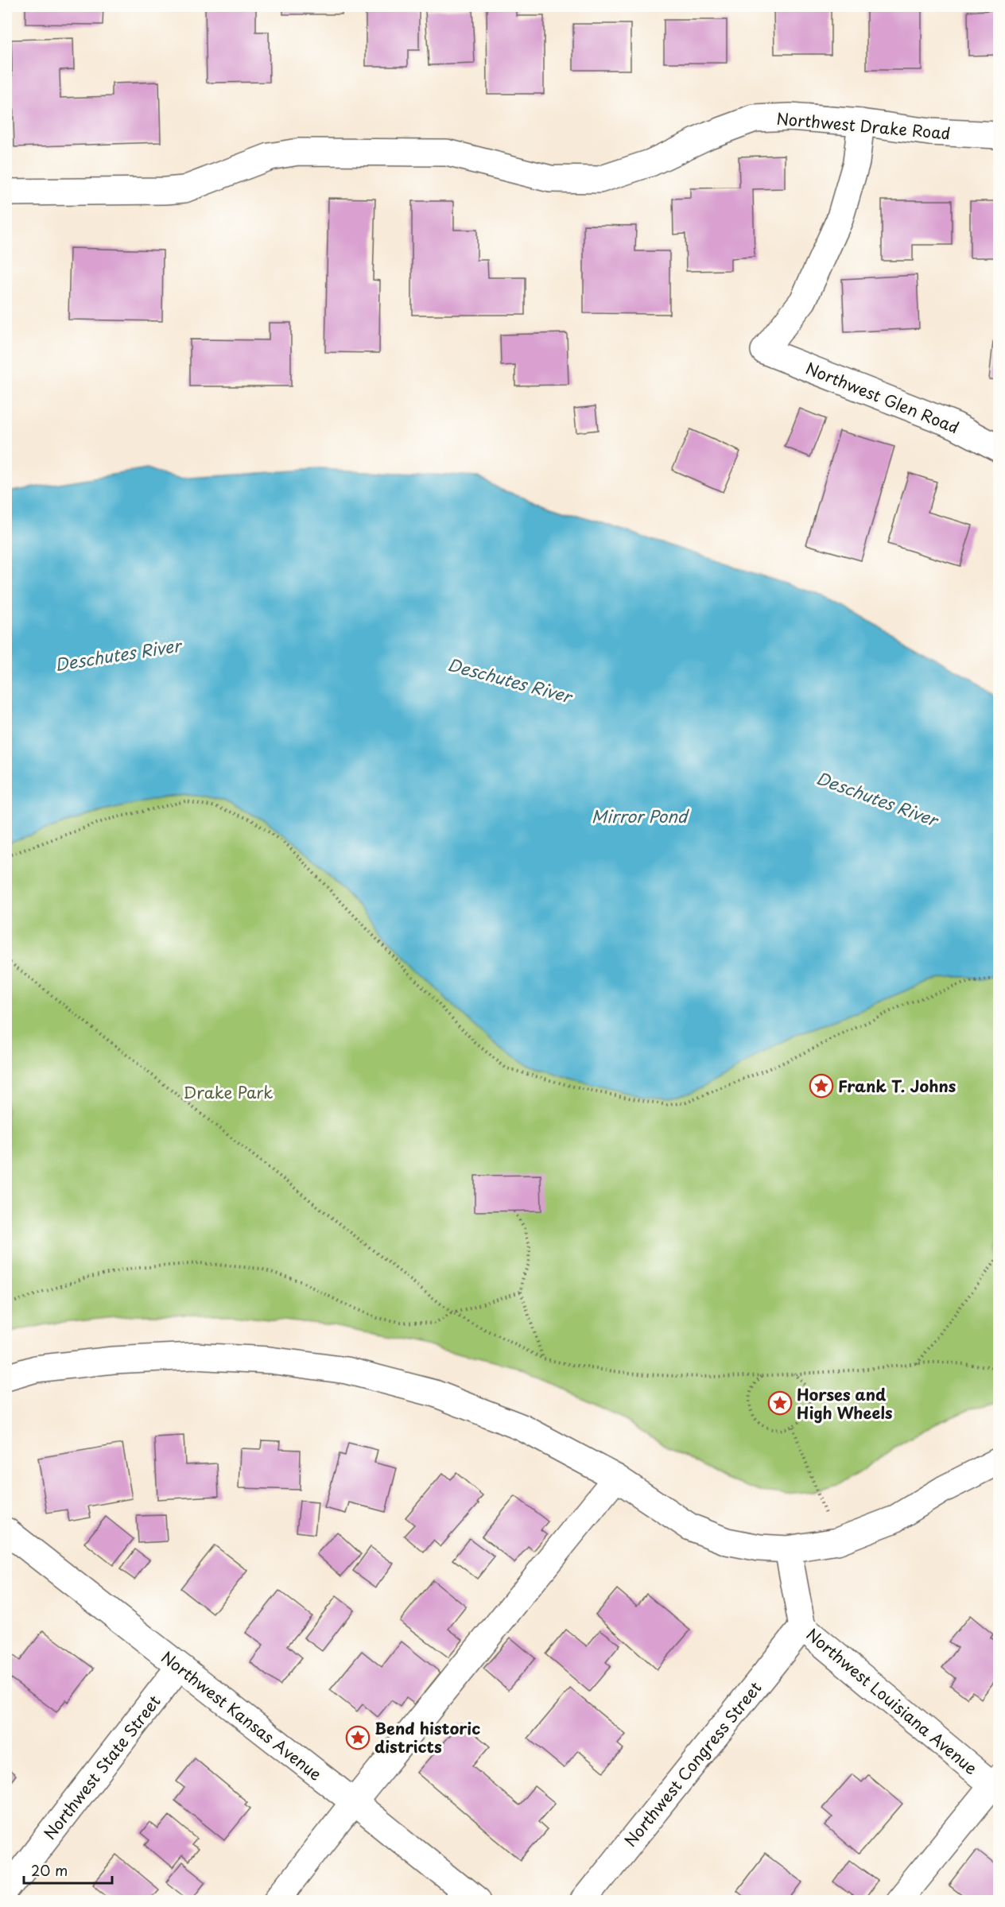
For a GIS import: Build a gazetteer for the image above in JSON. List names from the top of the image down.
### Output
{
  "streets": {
    "street": [
      "Northwest Drake Road",
      "Northwest Glen Road",
      "Northwest Louisiana Avenue",
      "Northwest Kansas Avenue",
      "Northwest Congress Street",
      "Northwest State Street"
    ]
  },
  "crossings": [
    ["Northwest Drake Road", "Northwest Glen Road"],
    ["Northwest Louisiana Avenue", "Northwest Congress Street"],
    ["Northwest Kansas Avenue", "Northwest State Street"]
  ],
  "water": ["Deschutes River", "Mirror Pond"],
  "parks": ["Drake Park"],
  "places": {
    "place": ["Frank T. Johns", "Horses and High Wheels", "Bend historic districts"]
  },
  "scale_bar": "20 m"
}
